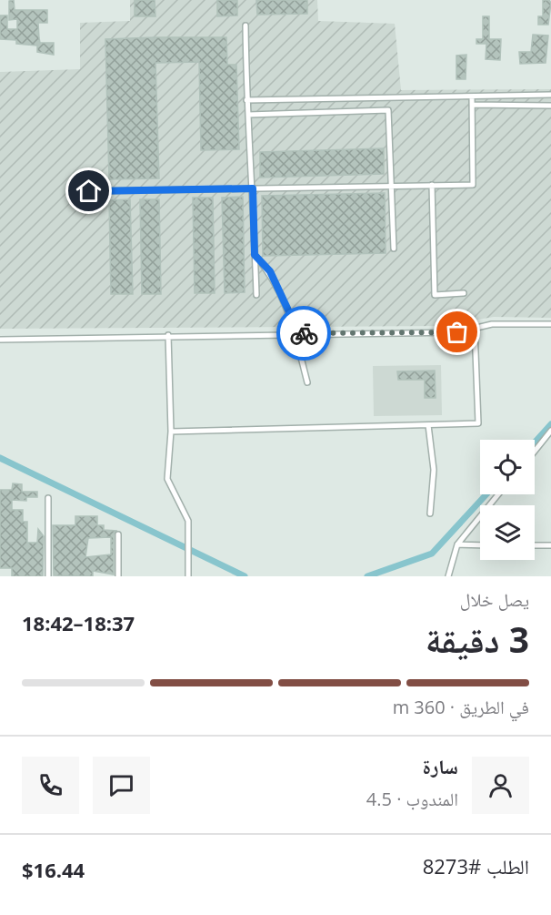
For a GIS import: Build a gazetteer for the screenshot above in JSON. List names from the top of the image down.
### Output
{
  "page": {
    "heading": ["3 دقيقة", "يصل خلال", "18:37–18:42"],
    "panel": [
      "سارة",
      "المندوب · 4.5",
      "الطلب #8273",
      "$16.44"
    ],
    "bar": "في الطريق · 360 m"
  }
}
